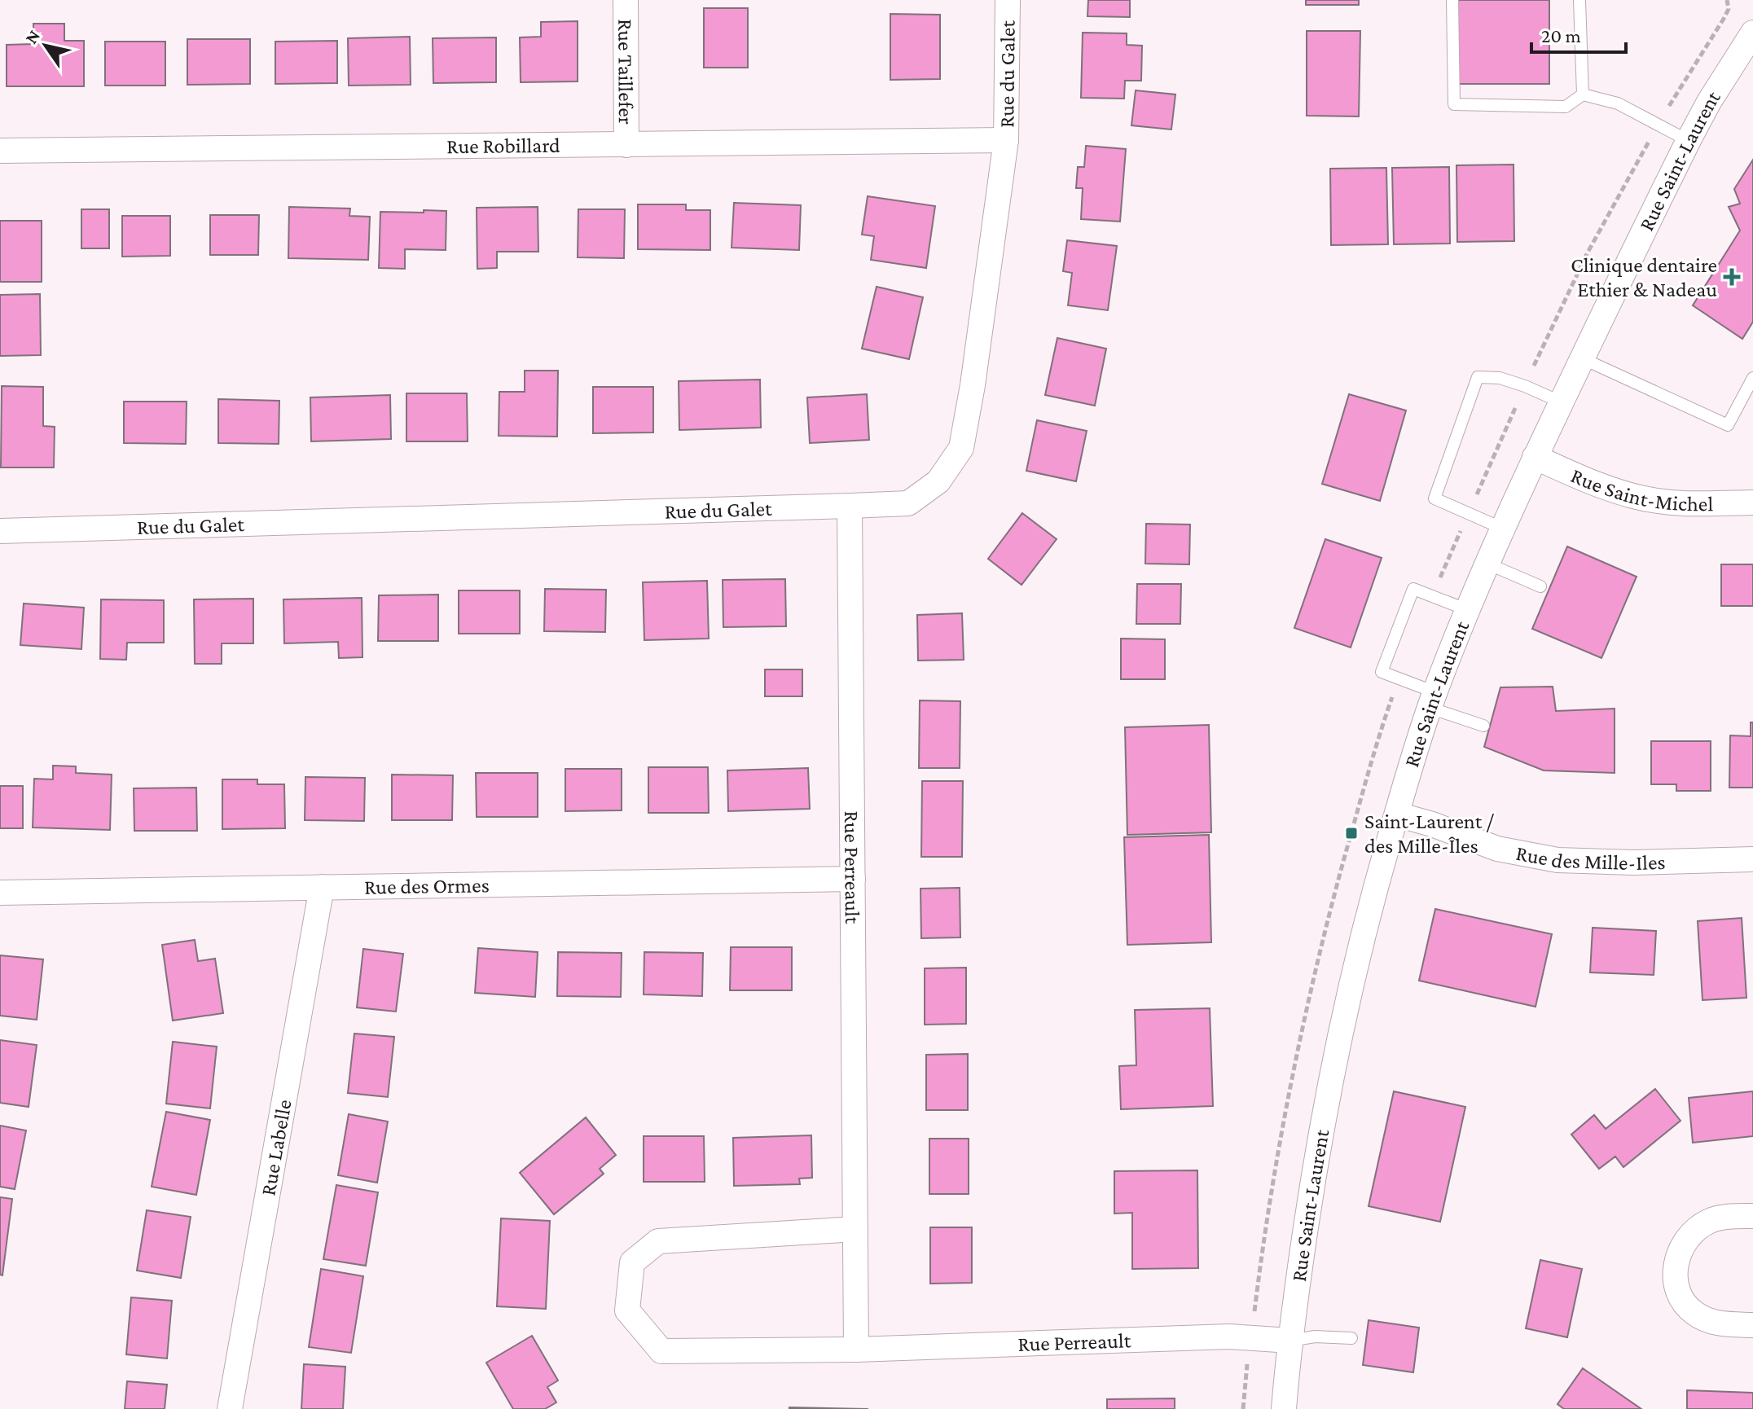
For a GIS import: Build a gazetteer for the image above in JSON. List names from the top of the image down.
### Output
{
  "streets": {
    "street": [
      "Rue Taillefer",
      "Rue du Galet",
      "Rue Robillard",
      "Rue Saint-Laurent",
      "Rue Saint-Michel",
      "Rue des Mille-Iles",
      "Rue Perreault",
      "Rue des Ormes",
      "Rue Labelle"
    ]
  },
  "crossings": [
    ["Rue Taillefer", "Rue Robillard"],
    ["Rue du Galet", "Rue Robillard"],
    ["Rue du Galet", "Rue Perreault"],
    ["Rue Saint-Laurent", "Rue Saint-Michel"],
    ["Rue Saint-Laurent", "Rue des Mille-Iles"],
    ["Rue Saint-Laurent", "Rue Perreault"],
    ["Rue Perreault", "Rue des Ormes"],
    ["Rue des Ormes", "Rue Labelle"]
  ],
  "places": {
    "health": ["Clinique dentaire Ethier & Nadeau"],
    "transit": ["Saint-Laurent / des Mille-Îles"]
  },
  "scale_bar": "20 m",
  "north": "top left"
}
